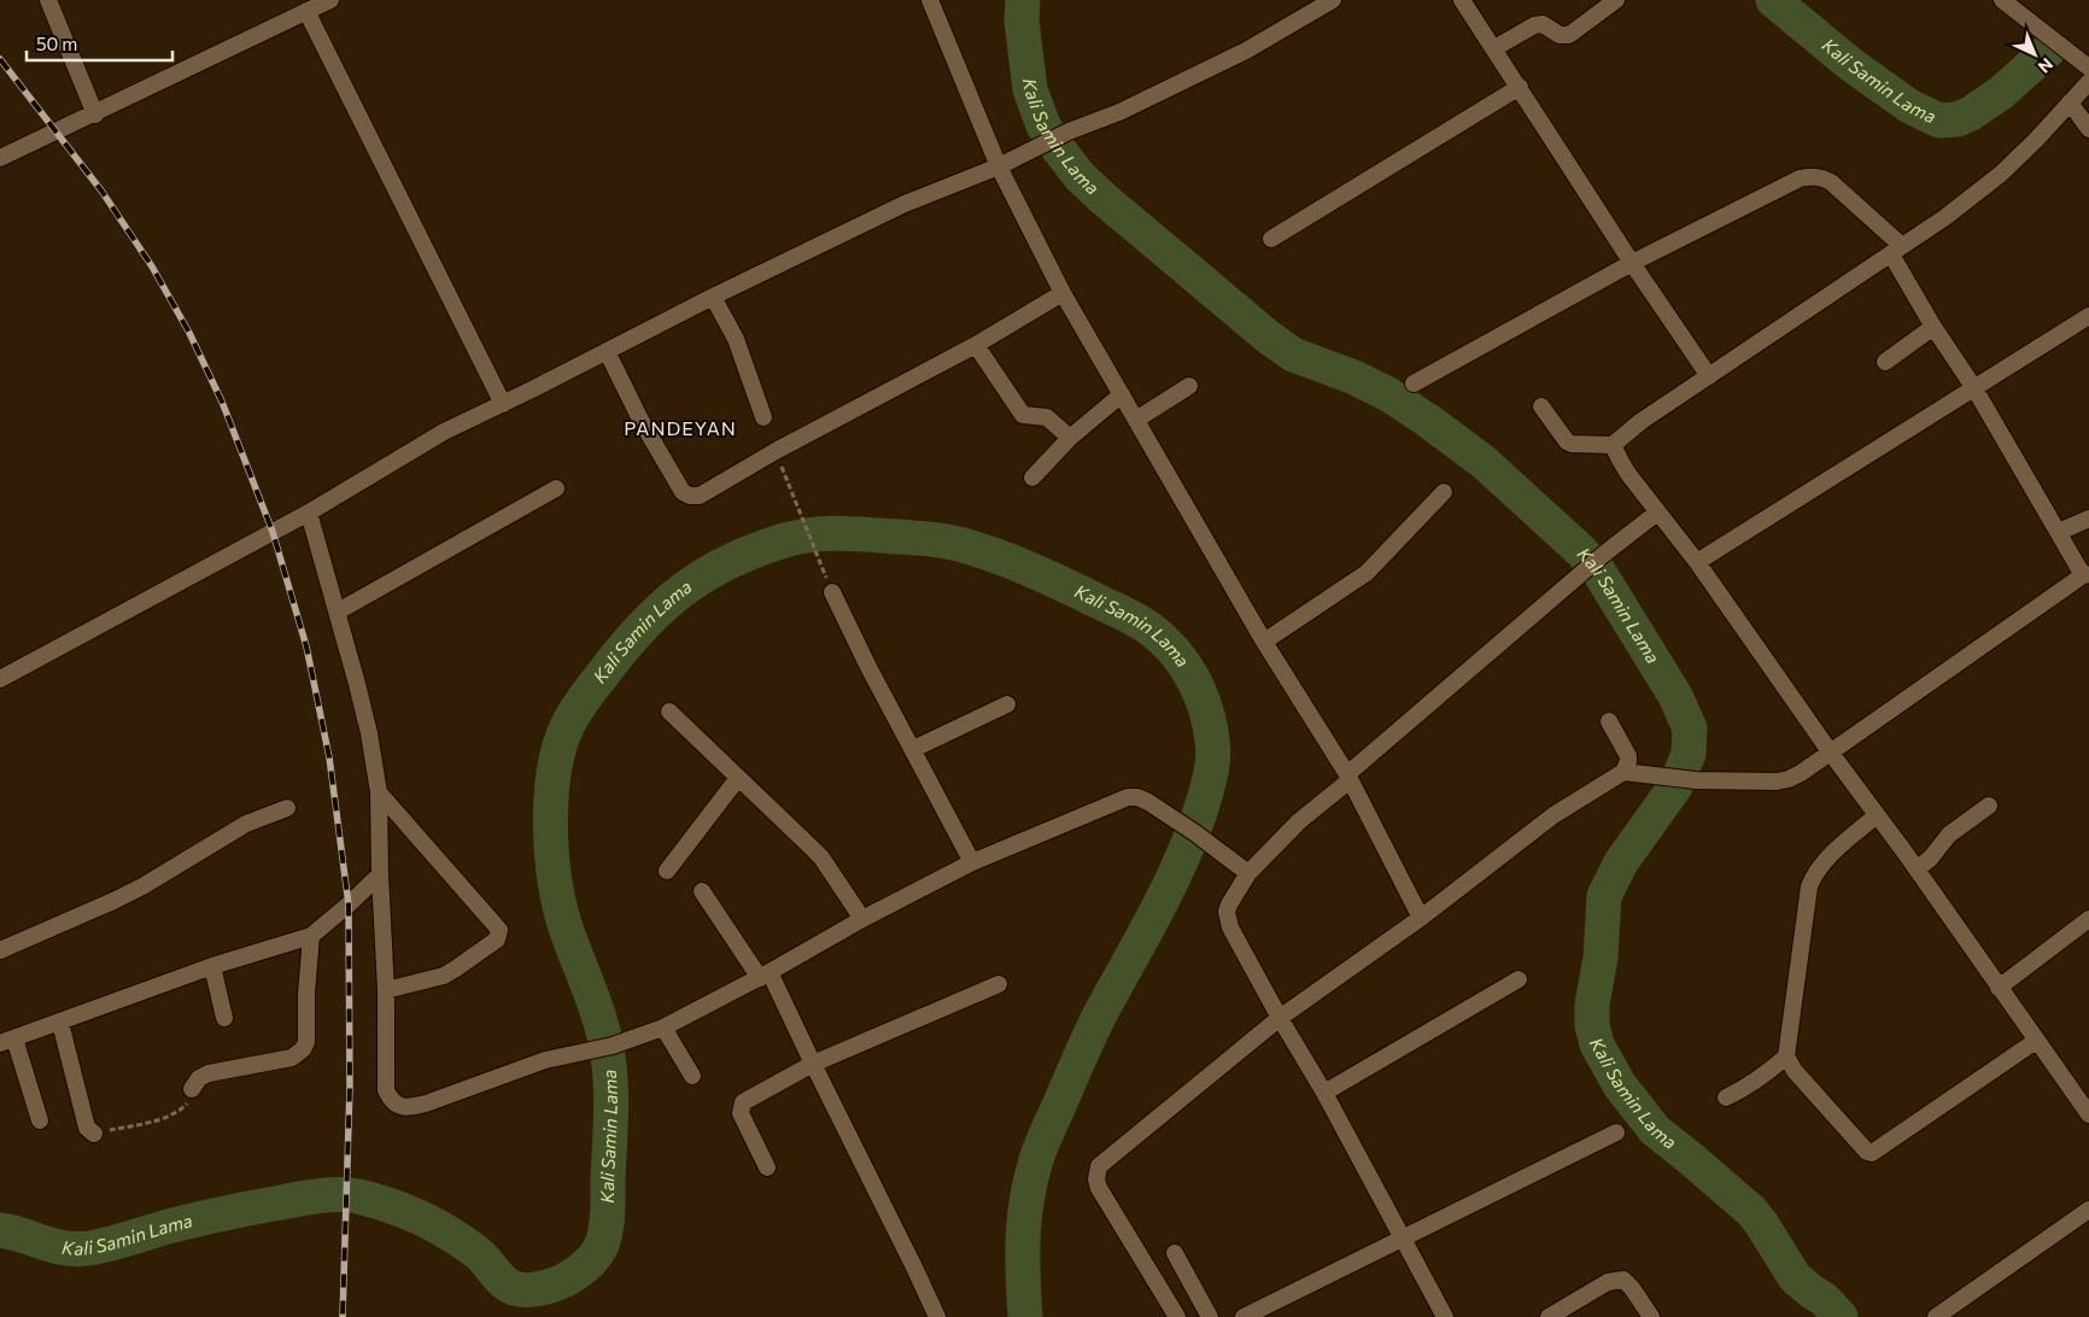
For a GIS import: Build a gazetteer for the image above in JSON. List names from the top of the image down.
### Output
{
  "districts": ["PANDEYAN"],
  "water": ["Kali Samin Lama"],
  "scale_bar": "50 m",
  "north": "bottom right"
}
